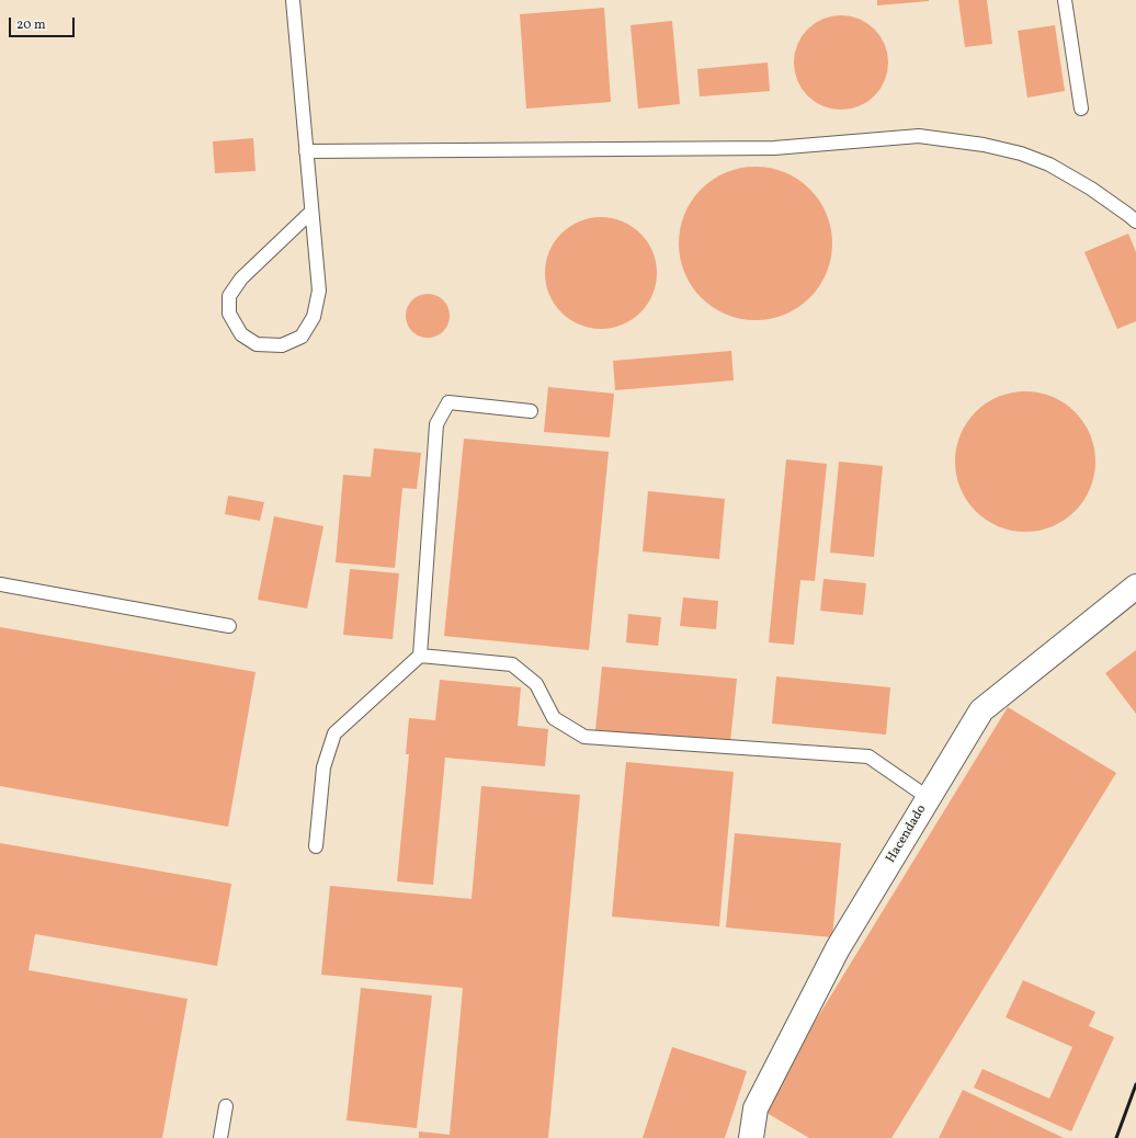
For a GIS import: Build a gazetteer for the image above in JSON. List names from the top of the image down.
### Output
{
  "streets": {
    "street": ["Hacendado"]
  },
  "scale_bar": "20 m"
}
